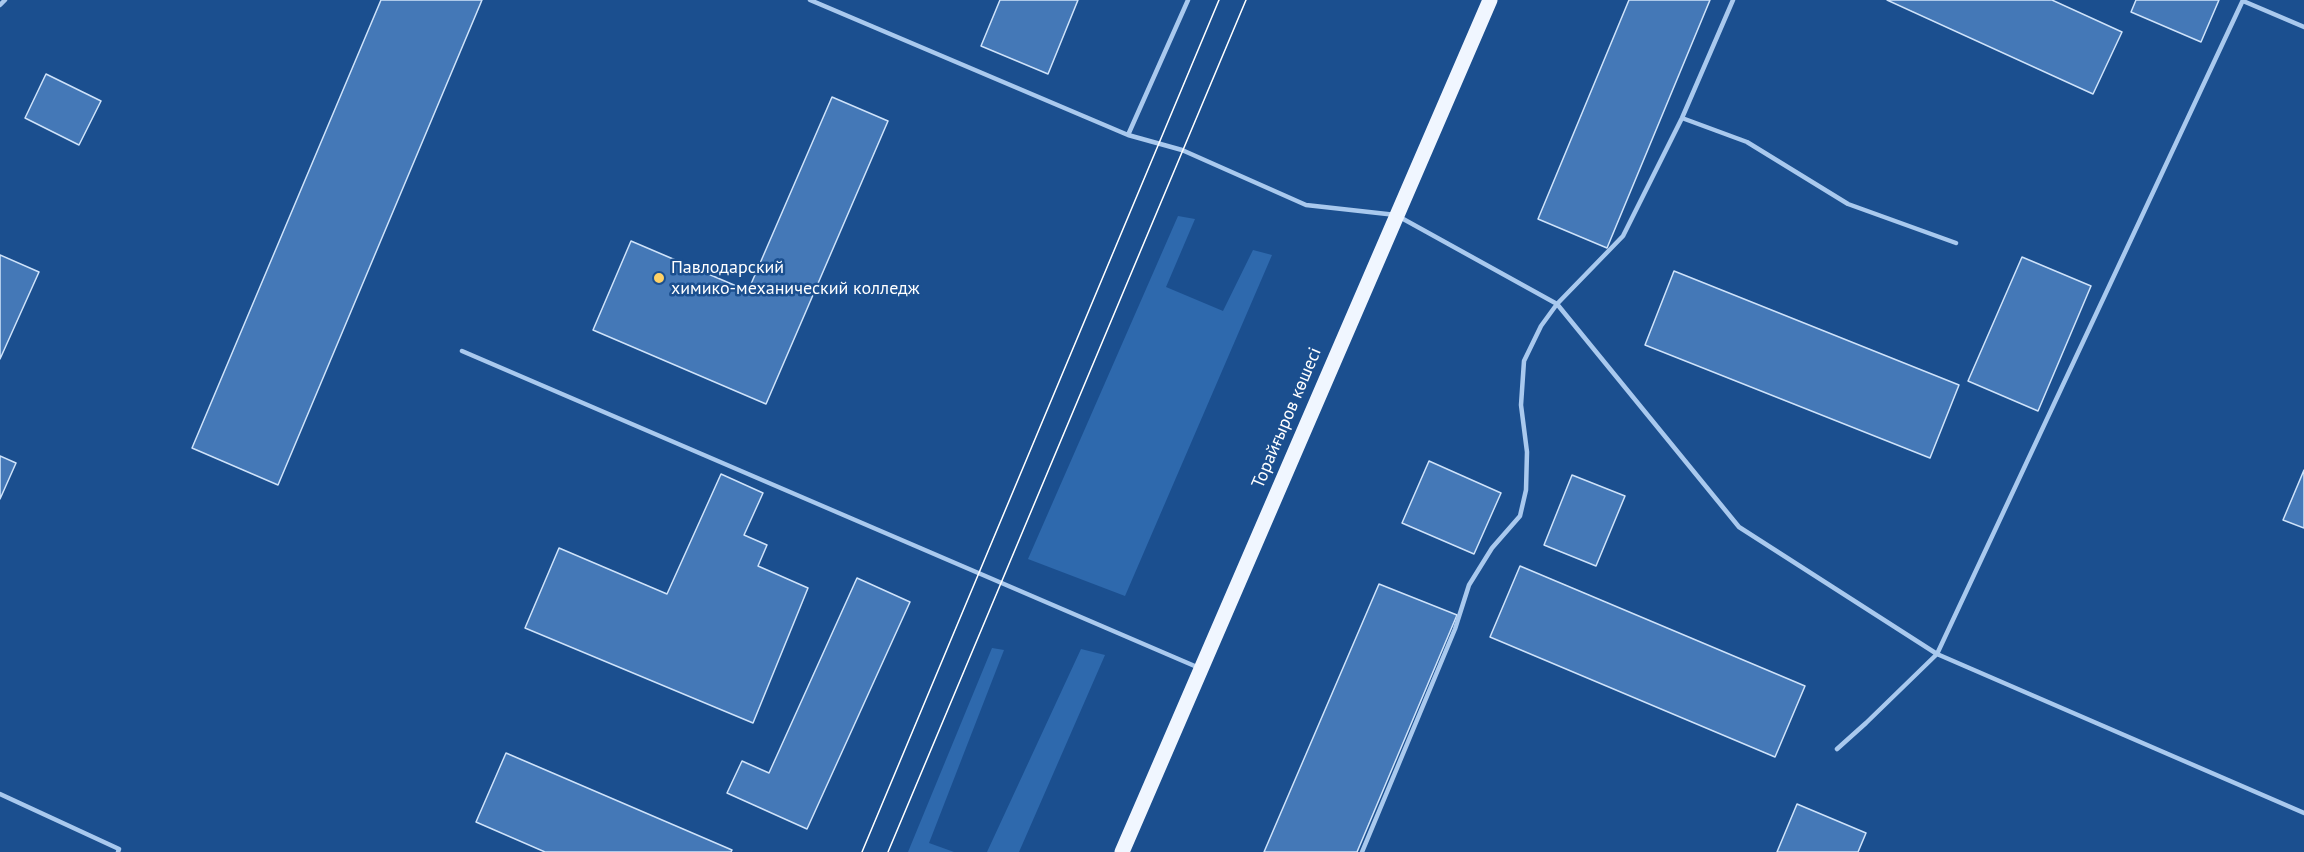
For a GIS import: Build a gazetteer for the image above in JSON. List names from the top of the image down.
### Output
{
  "streets": {
    "main road": ["Торайғыров көшесі"]
  },
  "places": ["Павлодарский химико-механический колледж"]
}
